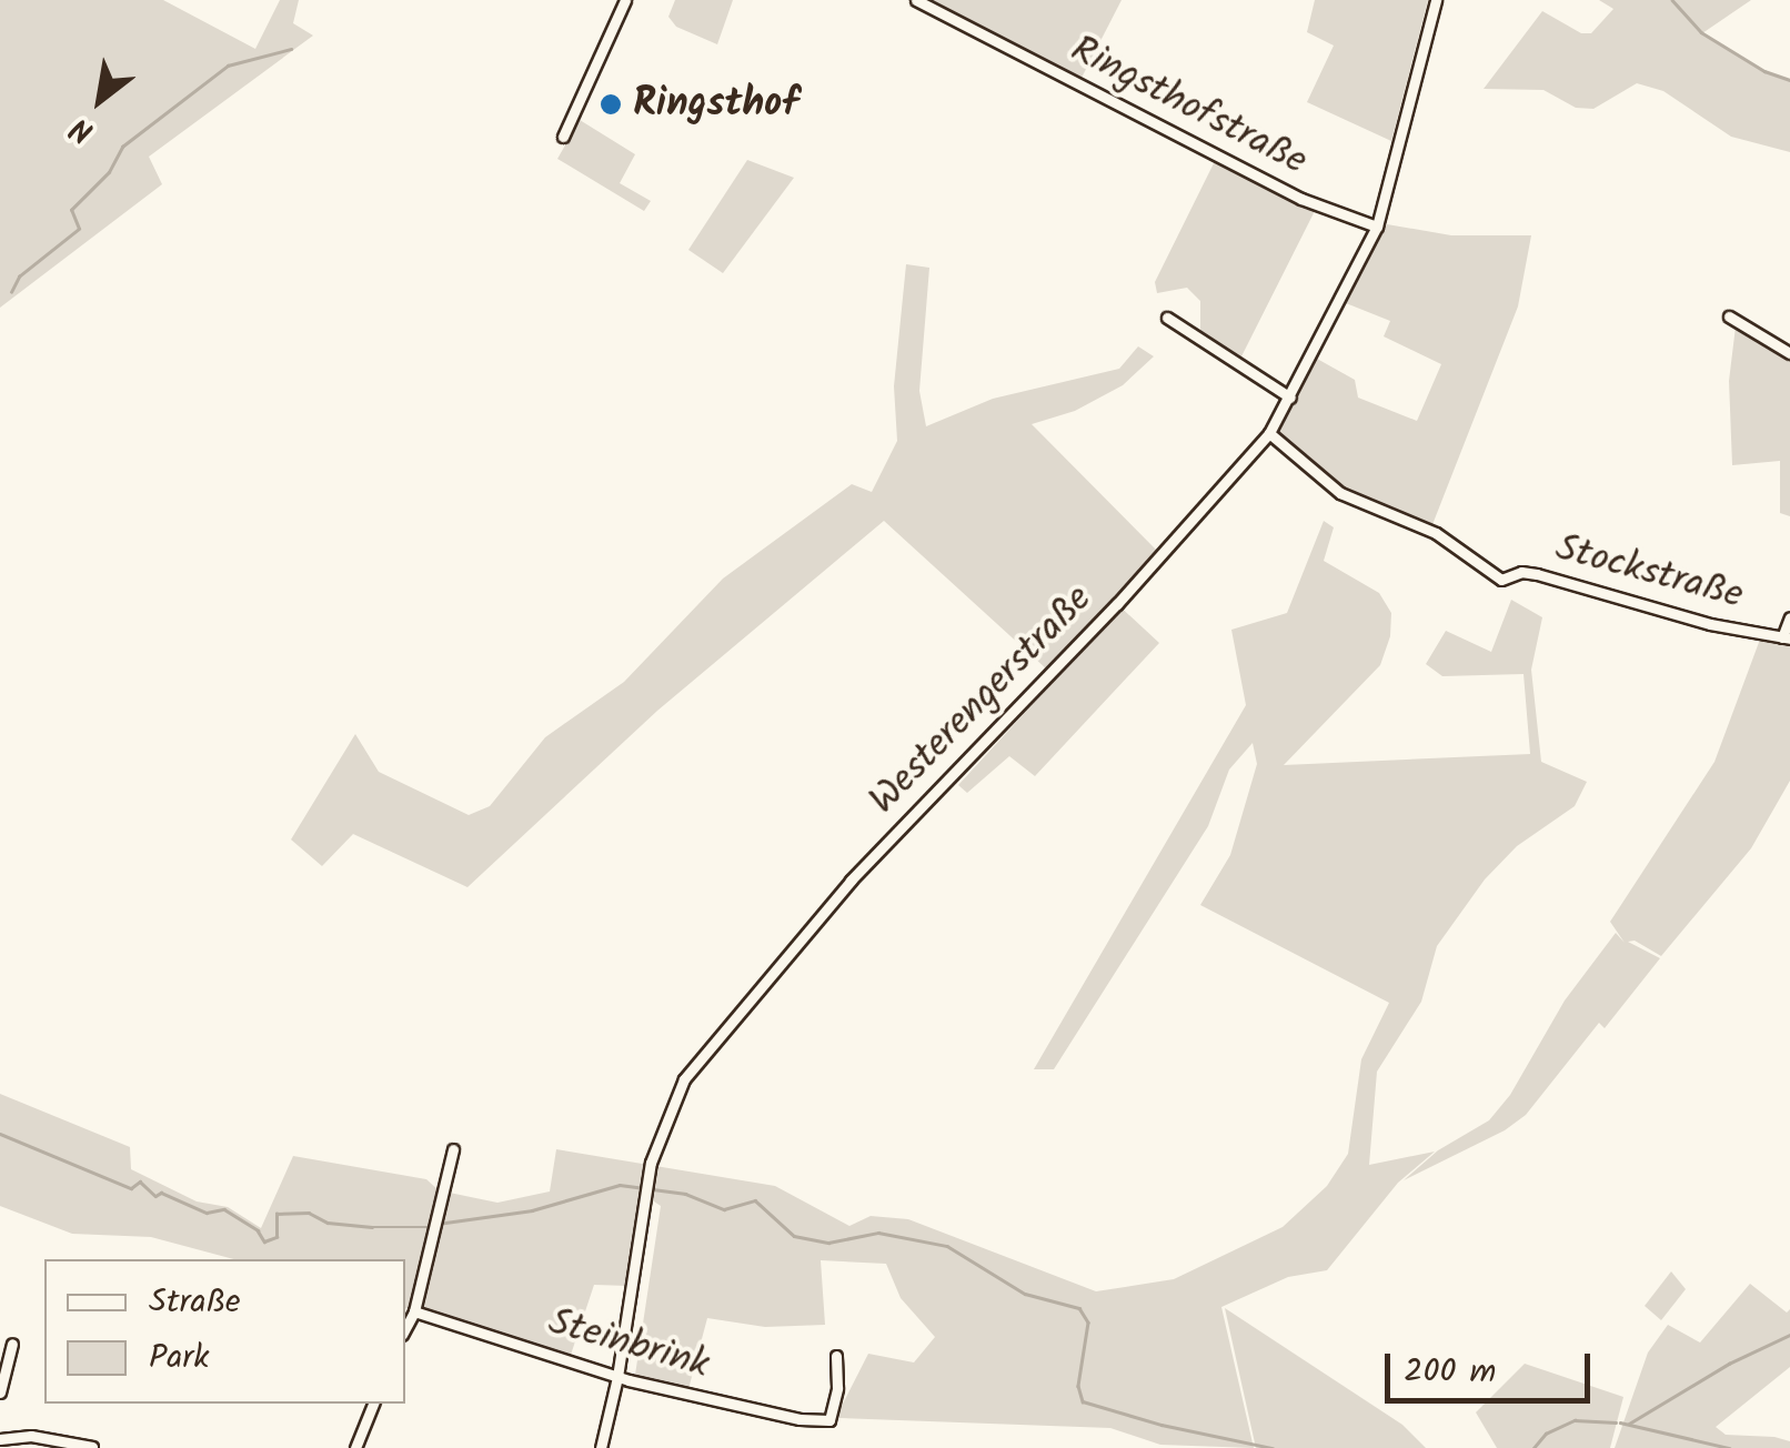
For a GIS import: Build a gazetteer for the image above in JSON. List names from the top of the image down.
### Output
{
  "streets": {
    "street": [
      "Ringsthofstraße",
      "Stockstraße",
      "Westerengerstraße",
      "Steinbrink"
    ]
  },
  "crossings": [
    ["Ringsthofstraße", "Westerengerstraße"],
    ["Stockstraße", "Westerengerstraße"],
    ["Westerengerstraße", "Steinbrink"]
  ],
  "places": ["Ringsthof"],
  "legend": ["Straße", "Park"],
  "scale_bar": "200 m",
  "north": "bottom left"
}
